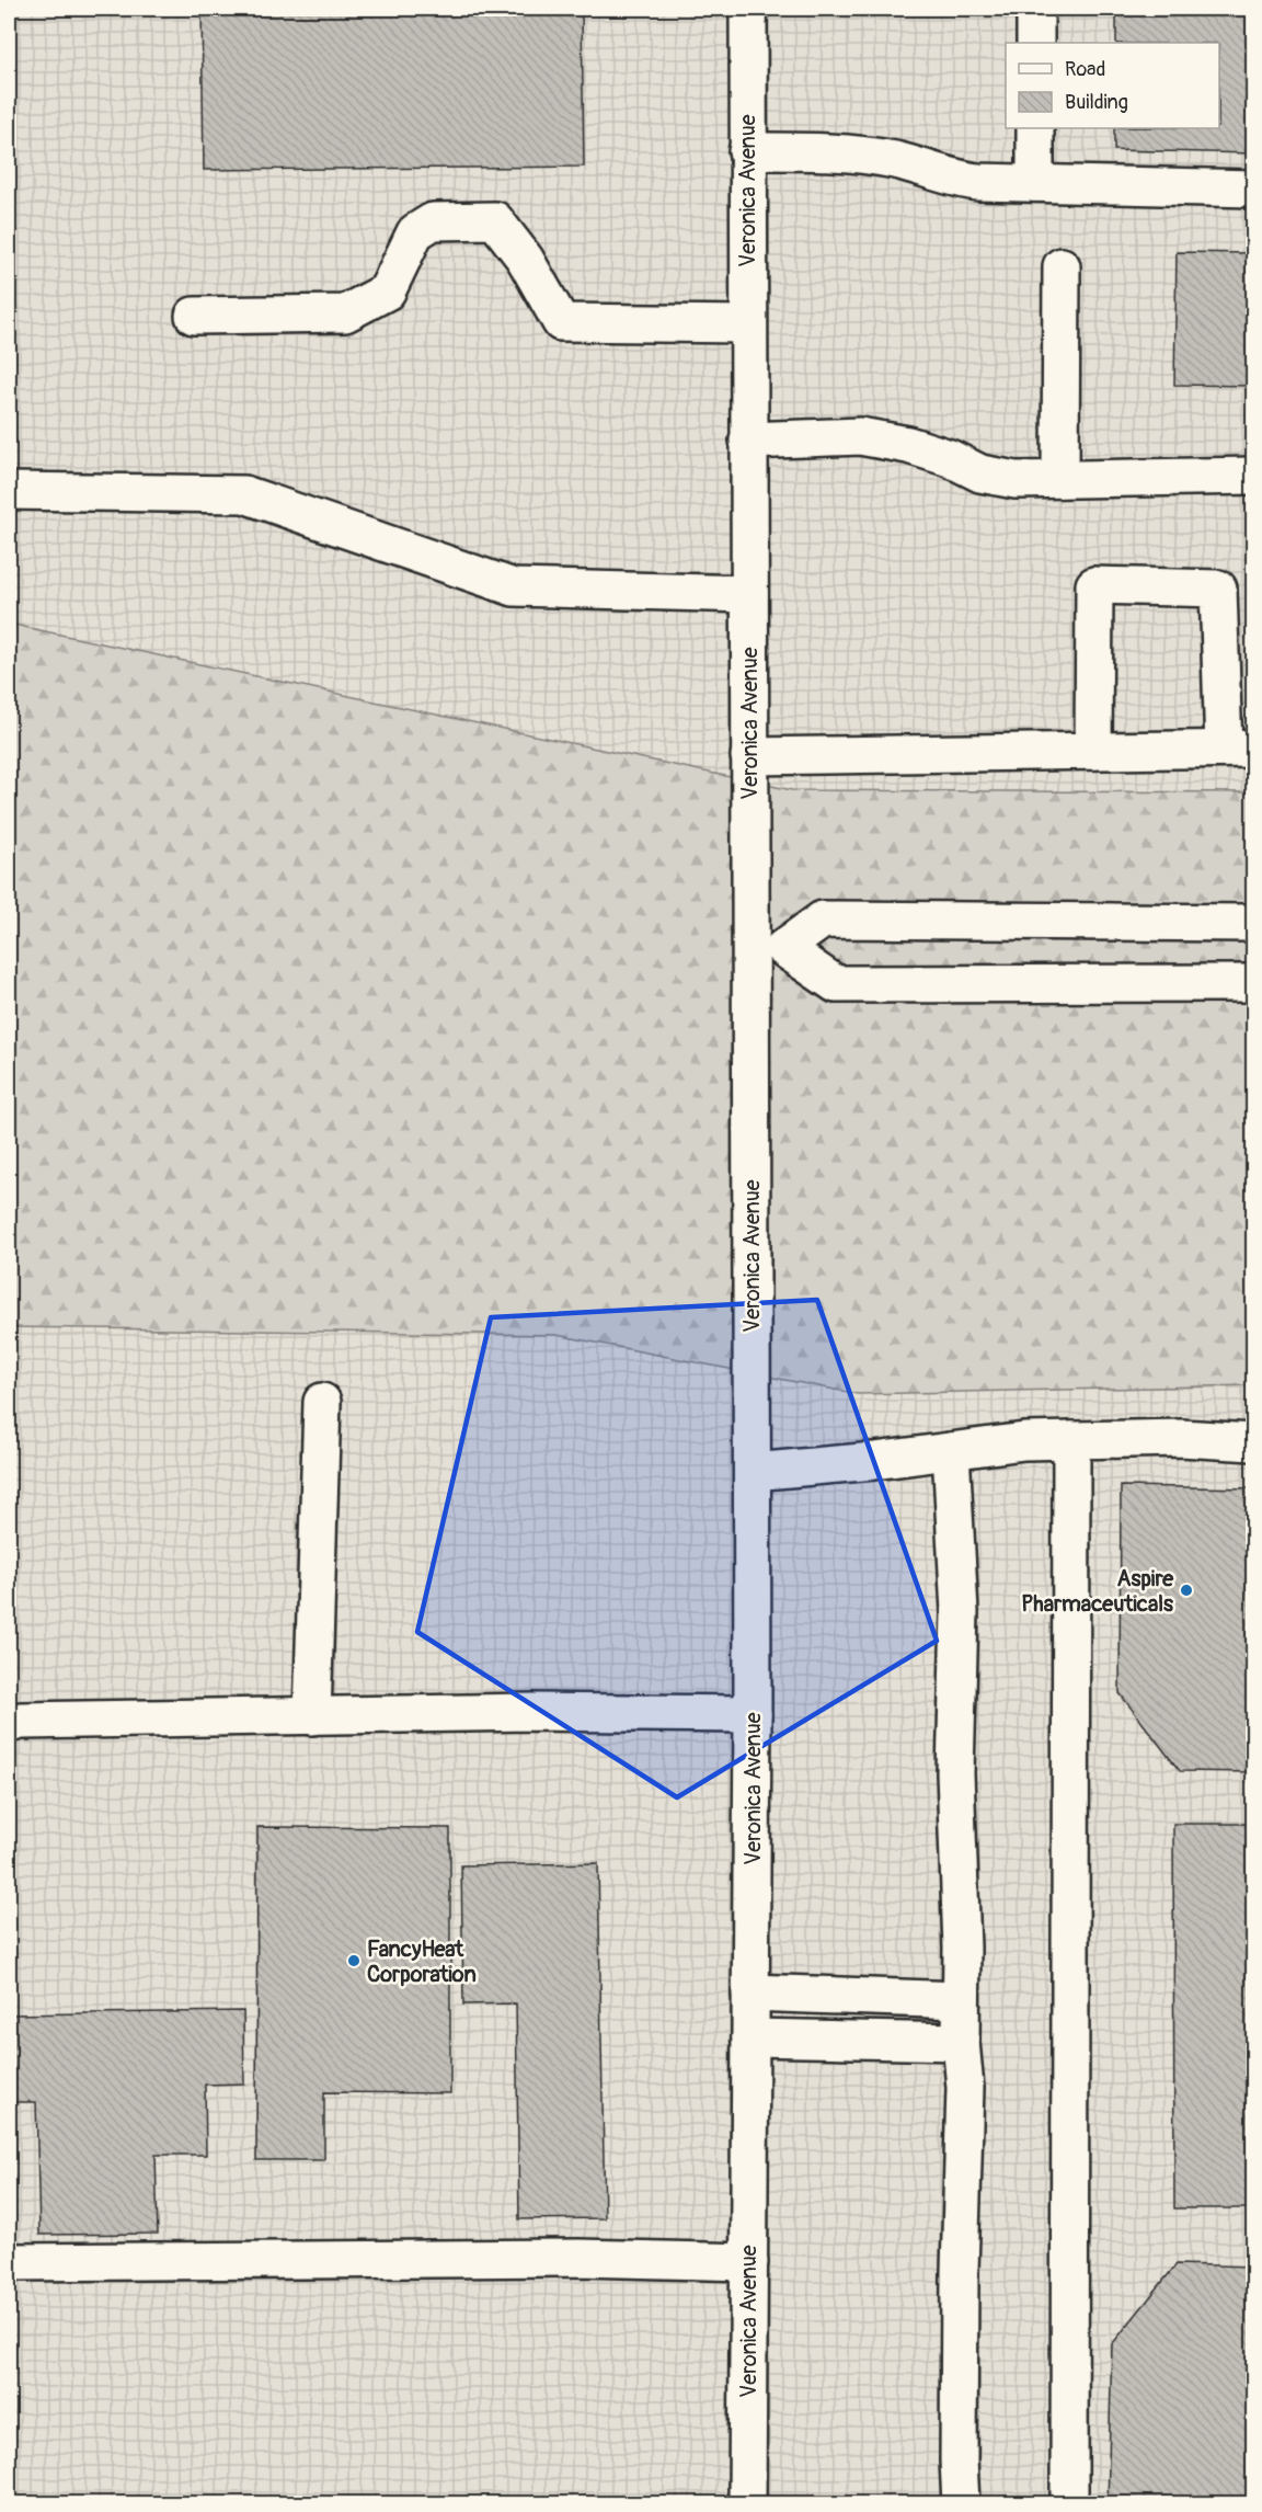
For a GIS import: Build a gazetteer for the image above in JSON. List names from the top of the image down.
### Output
{
  "streets": {
    "street": ["Veronica Avenue"]
  },
  "places": ["Aspire Pharmaceuticals", "FancyHeat Corporation"],
  "legend": ["Road", "Building"]
}
